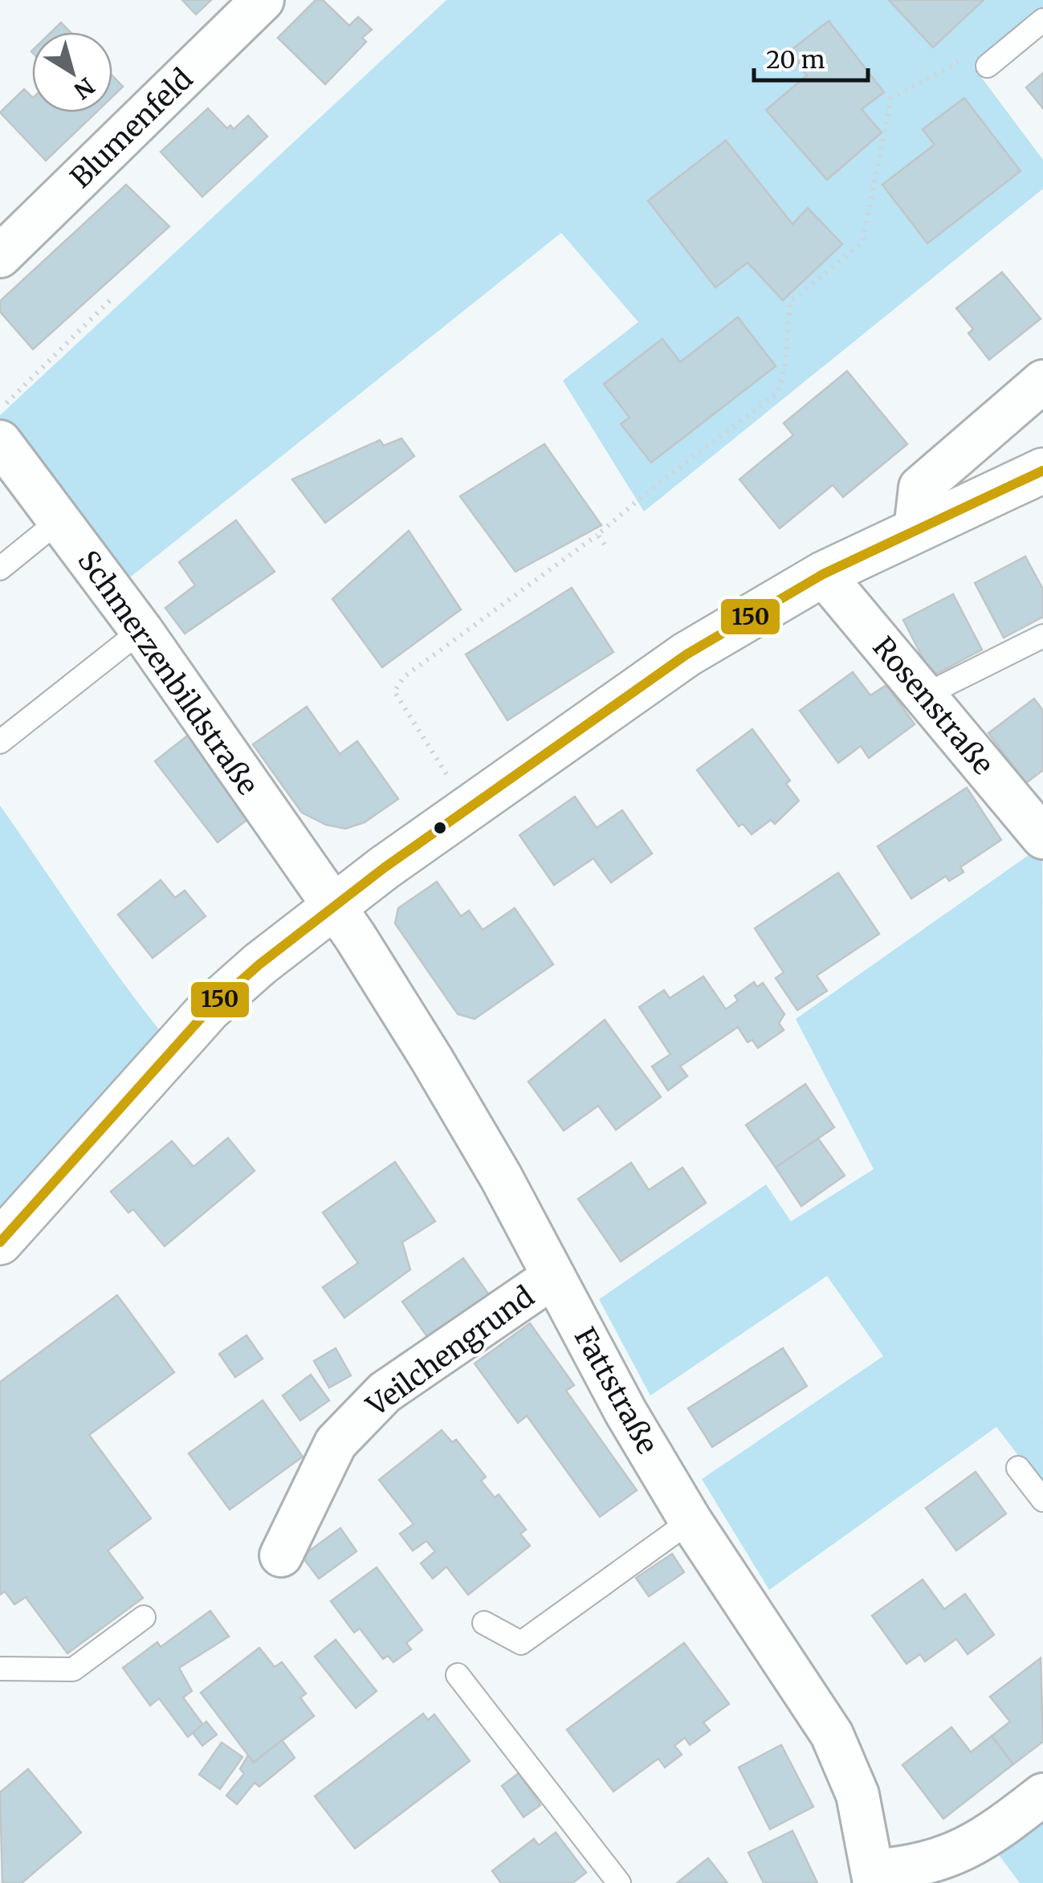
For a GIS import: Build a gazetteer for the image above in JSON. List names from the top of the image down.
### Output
{
  "streets": {
    "street": [
      "Blumenfeld",
      "Schmerzenbildstraße",
      "Rosenstraße",
      "Veilchengrund",
      "Fattstraße"
    ]
  },
  "crossings": [
    ["Schmerzenbildstraße", "Fattstraße"],
    ["Veilchengrund", "Fattstraße"]
  ],
  "lines": ["transit line 150"],
  "scale_bar": "20 m",
  "north": "bottom right"
}
